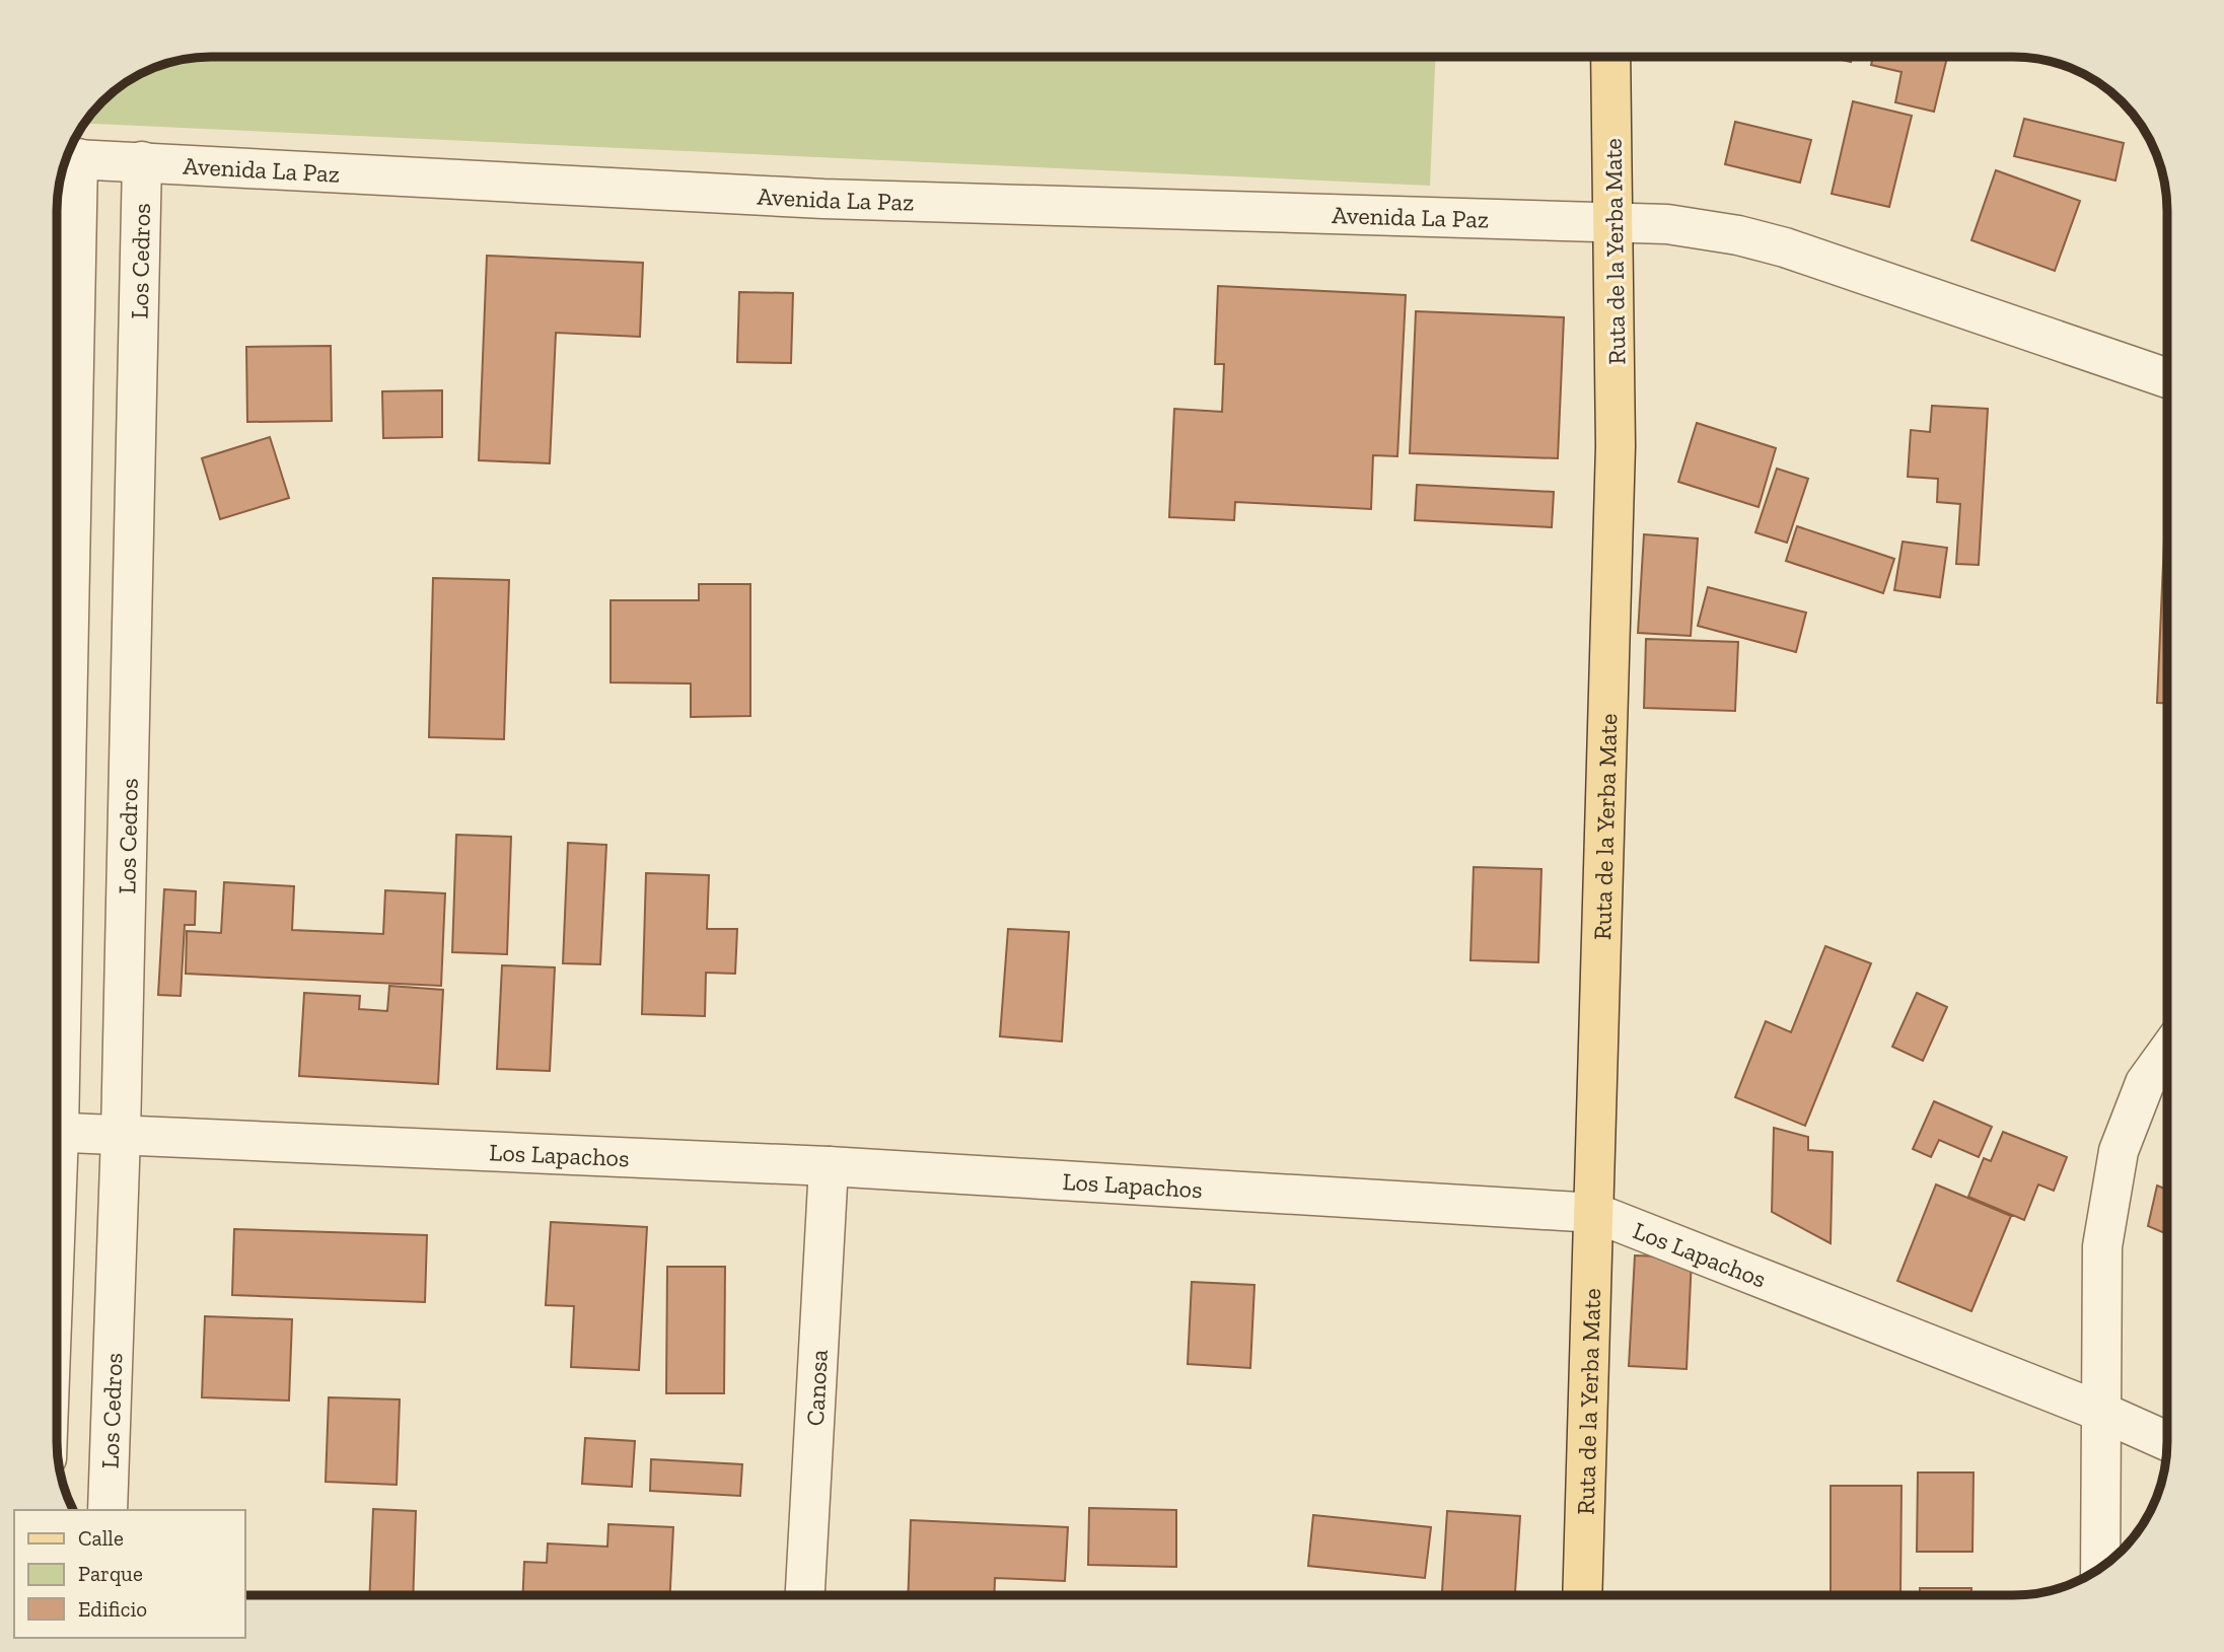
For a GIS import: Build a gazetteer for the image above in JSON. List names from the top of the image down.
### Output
{
  "streets": {
    "main road": ["Ruta de la Yerba Mate"],
    "street": [
      "Avenida La Paz",
      "Los Cedros",
      "Los Lapachos",
      "Canosa"
    ]
  },
  "crossings": [
    ["Avenida La Paz", "Ruta de la Yerba Mate"],
    ["Avenida La Paz", "Los Cedros"],
    ["Ruta de la Yerba Mate", "Los Lapachos"],
    ["Los Cedros", "Los Lapachos"],
    ["Los Lapachos", "Canosa"]
  ],
  "legend": ["Calle", "Parque", "Edificio"]
}
